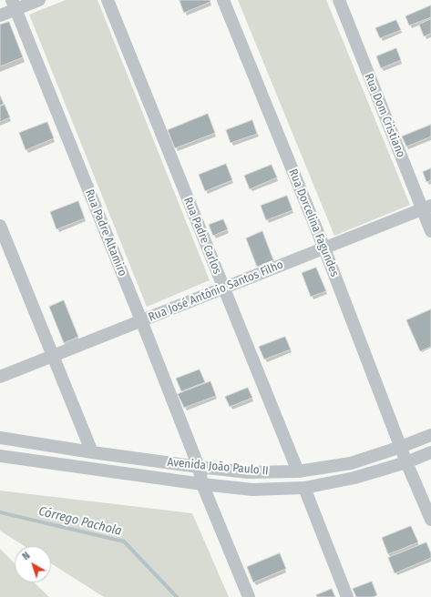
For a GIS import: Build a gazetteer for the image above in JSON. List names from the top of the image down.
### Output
{
  "streets": {
    "street": [
      "Rua Dom Cristiano",
      "Rua Dorcelina Fagundes",
      "Rua Padre Altamiro",
      "Rua Padre Carlos",
      "Rua José Antônio Santos Filho",
      "Avenida João Paulo II"
    ]
  },
  "crossings": [
    ["Rua Dom Cristiano", "Rua José Antônio Santos Filho"],
    ["Rua Dorcelina Fagundes", "Rua José Antônio Santos Filho"],
    ["Rua Dorcelina Fagundes", "Avenida João Paulo II"],
    ["Rua Padre Altamiro", "Rua José Antônio Santos Filho"],
    ["Rua Padre Altamiro", "Avenida João Paulo II"],
    ["Rua Padre Carlos", "Rua José Antônio Santos Filho"],
    ["Rua Padre Carlos", "Avenida João Paulo II"]
  ],
  "water": ["Córrego Pachola"],
  "north": "top left"
}
